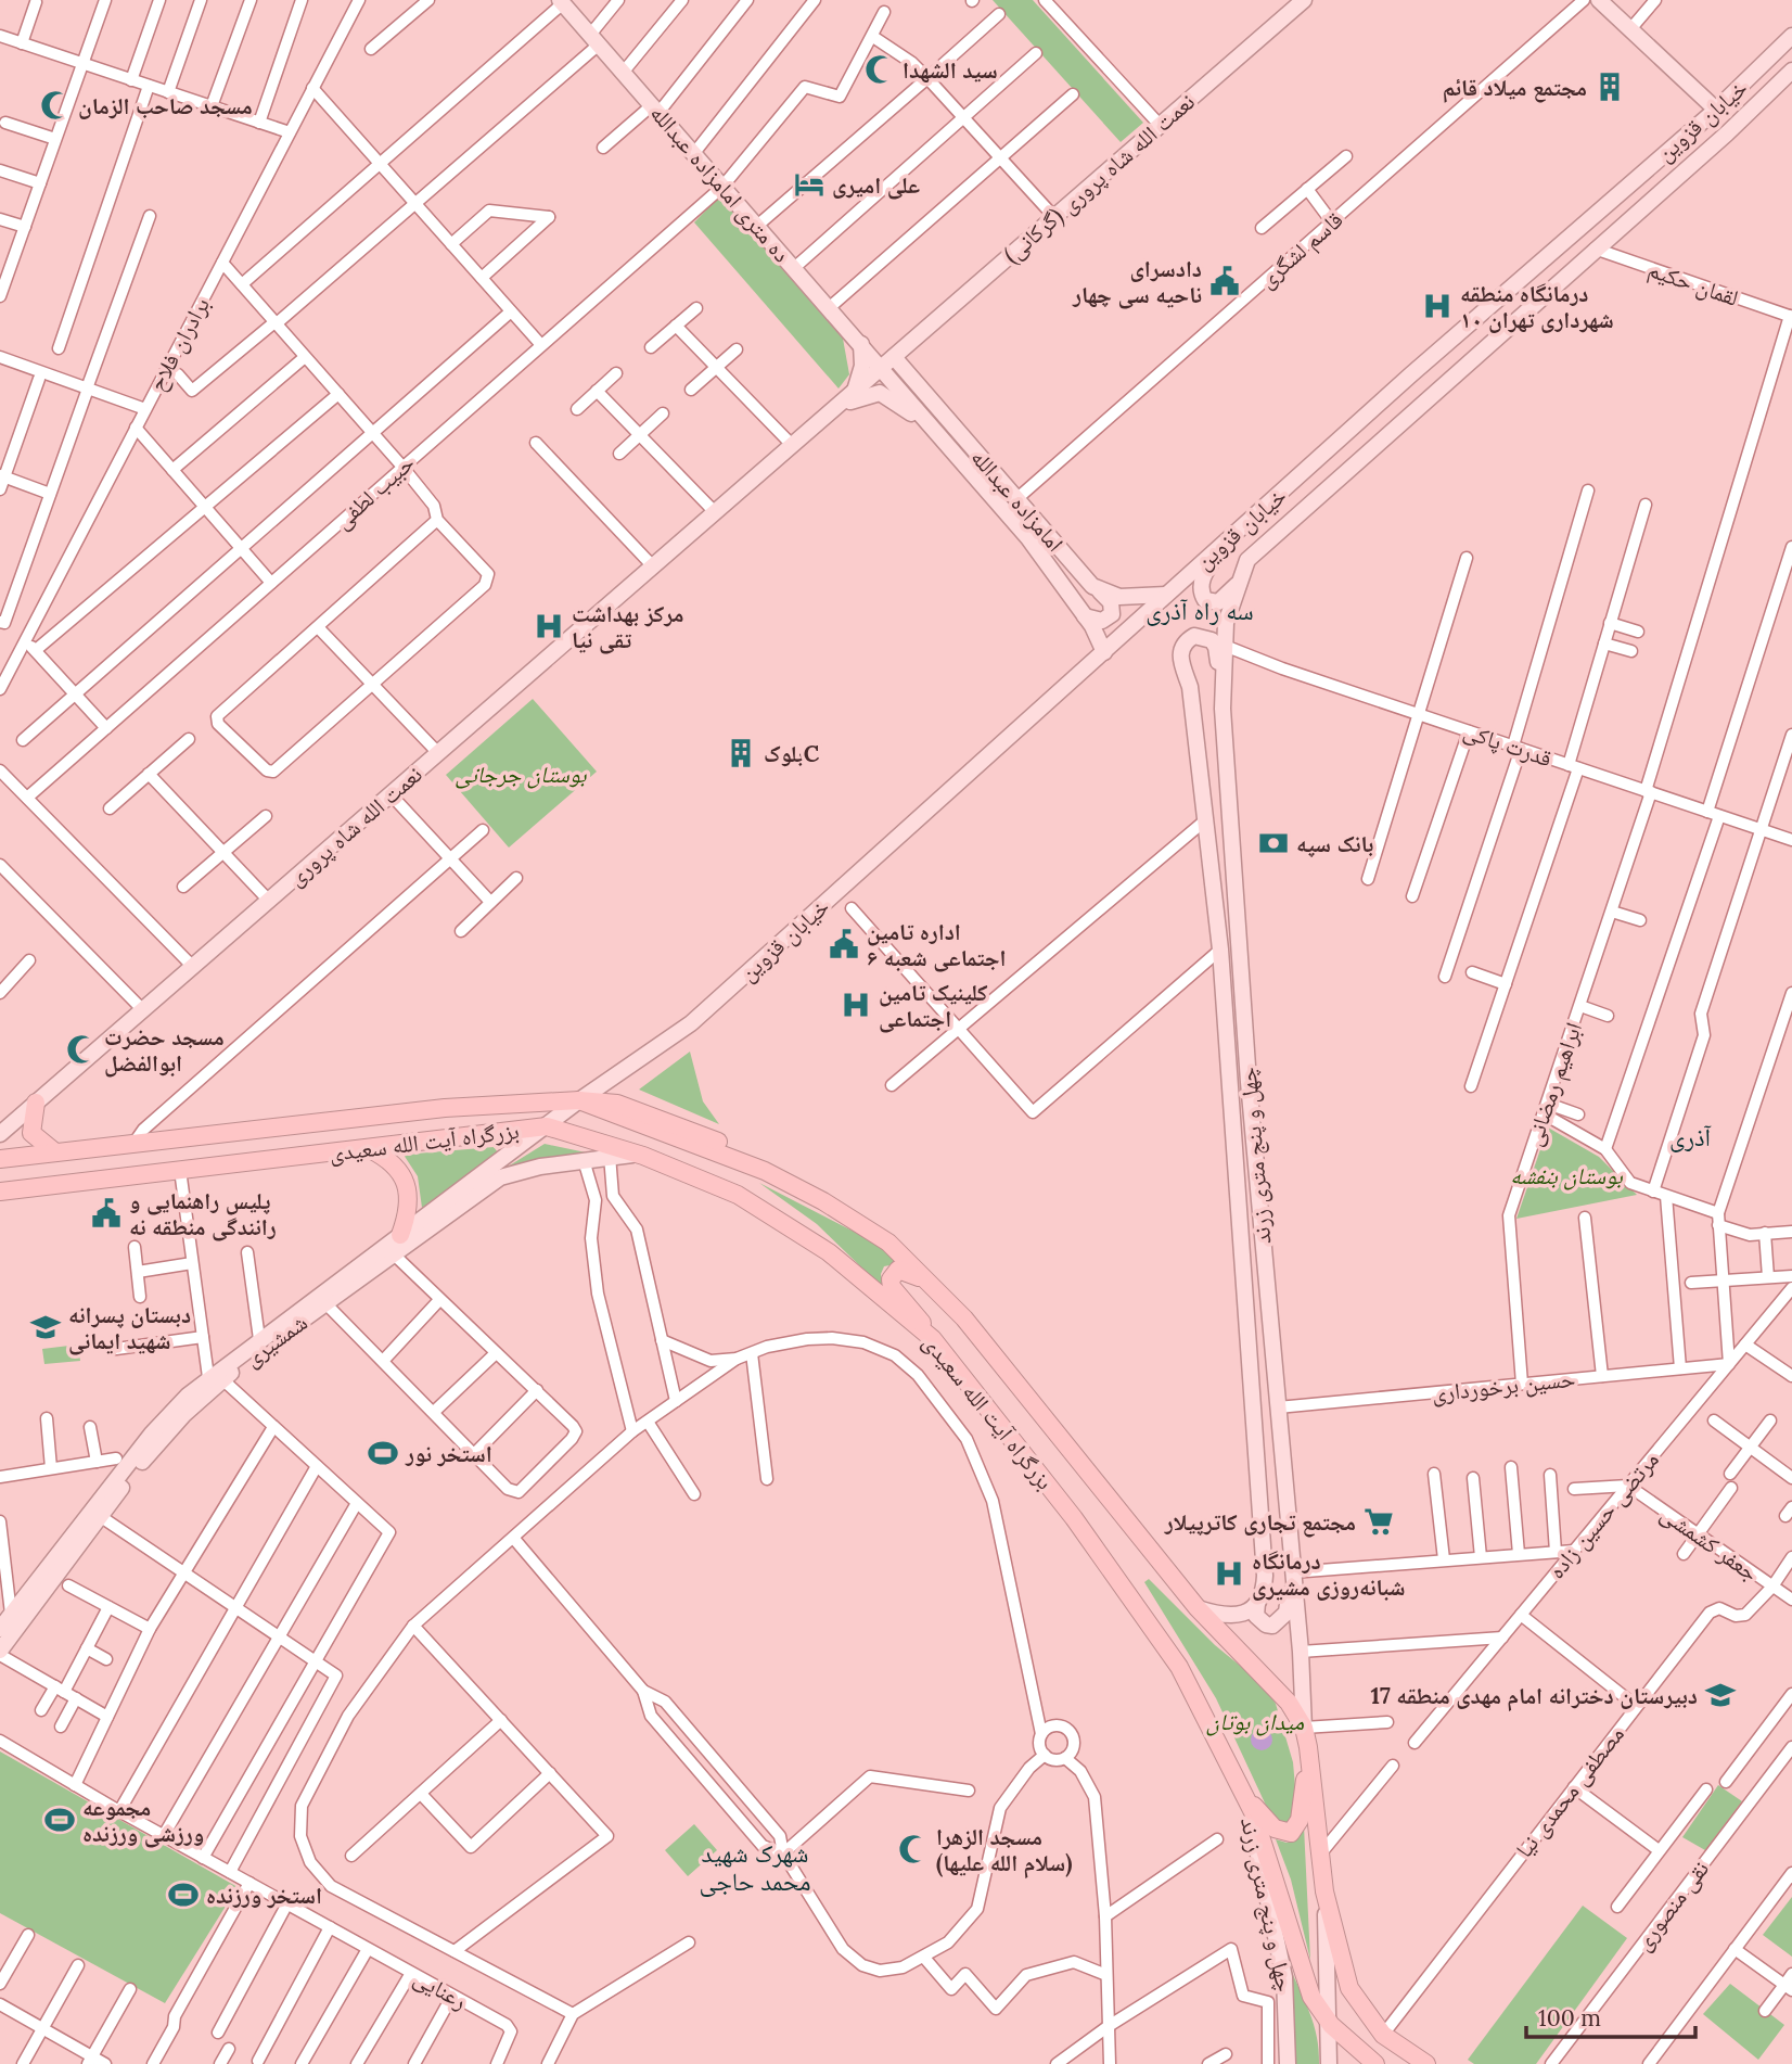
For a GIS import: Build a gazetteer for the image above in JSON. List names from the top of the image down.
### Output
{
  "streets": {
    "highway": ["بزرگراه آیت الله سعیدی"],
    "main road": [
      "خیابان قزوین",
      "نعمت الله شاه پروری (گرکانی)",
      "ده متری امامزاده عبدالله",
      "امامزاده عبدالله",
      "نعمت الله شاه پروری",
      "چهل و پنج متری زرند",
      "شمشیری"
    ],
    "street": [
      "قاسم لشگری",
      "لقمان حکیم",
      "برادران فلاح",
      "حبیب لطفی",
      "قدرت پاکی",
      "ابراهیم رمضانی",
      "حسین برخورداری",
      "مرتضی حسین زاده",
      "جعفر کشمشی",
      "مصطفی محمدی نیا",
      "نقی منصوری",
      "رعنایی"
    ]
  },
  "crossings": [
    ["خیابان قزوین", "لقمان حکیم"],
    ["خیابان قزوین", "امامزاده عبدالله"],
    ["خیابان قزوین", "بزرگراه آیت الله سعیدی"],
    ["خیابان قزوین", "چهل و پنج متری زرند"],
    ["خیابان قزوین", "شمشیری"],
    ["نعمت الله شاه پروری (گرکانی)", "ده متری امامزاده عبدالله"],
    ["نعمت الله شاه پروری (گرکانی)", "امامزاده عبدالله"],
    ["نعمت الله شاه پروری (گرکانی)", "نعمت الله شاه پروری"],
    ["ده متری امامزاده عبدالله", "حبیب لطفی"],
    ["ده متری امامزاده عبدالله", "امامزاده عبدالله"],
    ["ده متری امامزاده عبدالله", "نعمت الله شاه پروری"],
    ["قاسم لشگری", "امامزاده عبدالله"],
    ["لقمان حکیم", "ابراهیم رمضانی"],
    ["امامزاده عبدالله", "نعمت الله شاه پروری"],
    ["قدرت پاکی", "ابراهیم رمضانی"],
    ["قدرت پاکی", "چهل و پنج متری زرند"],
    ["ابراهیم رمضانی", "حسین برخورداری"],
    ["بزرگراه آیت الله سعیدی", "چهل و پنج متری زرند"],
    ["بزرگراه آیت الله سعیدی", "شمشیری"],
    ["بزرگراه آیت الله سعیدی", "مصطفی محمدی نیا"],
    ["چهل و پنج متری زرند", "حسین برخورداری"],
    ["حسین برخورداری", "مرتضی حسین زاده"],
    ["مرتضی حسین زاده", "جعفر کشمشی"],
    ["جعفر کشمشی", "مصطفی محمدی نیا"]
  ],
  "districts": ["سه راه آذری", "آذری", "شهرک شهید محمد حاجی"],
  "parks": ["بوستان جرجانی", "بوستان بنفشه", "میدان بوتان"],
  "places": {
    "mosque": [
      "سید الشهدا",
      "مسجد صاحب الزمان",
      "مسجد حضرت ابوالفضل",
      "مسجد الزهرا (سلام الله علیها)"
    ],
    "building": ["مجتمع میلاد قائم", "بلوکC"],
    "hotel": ["علی امیری"],
    "public building": ["دادسرای ناحیه سی چهار", "اداره تامین اجتماعی شعبه ۶", "پلیس راهنمایی و رانندگی منطقه نه"],
    "hospital": [
      "درمانگاه منطقه ۱۰ شهرداری تهران",
      "مرکز بهداشت تقی نیا",
      "کلینیک تامین اجتماعی",
      "درمانگاه شبانه‌روزی مشیری"
    ],
    "bank": ["بانک سپه"],
    "school or university": ["دبستان پسرانه شهید ایمانی", "دبیرستان دخترانه امام مهدی منطقه 17"],
    "sports": ["استخر نور", "مجموعه ورزشی ورزنده", "استخر ورزنده"],
    "supermarket": ["مجتمع تجاری کاترپیلار"]
  },
  "scale_bar": "100 m"
}
